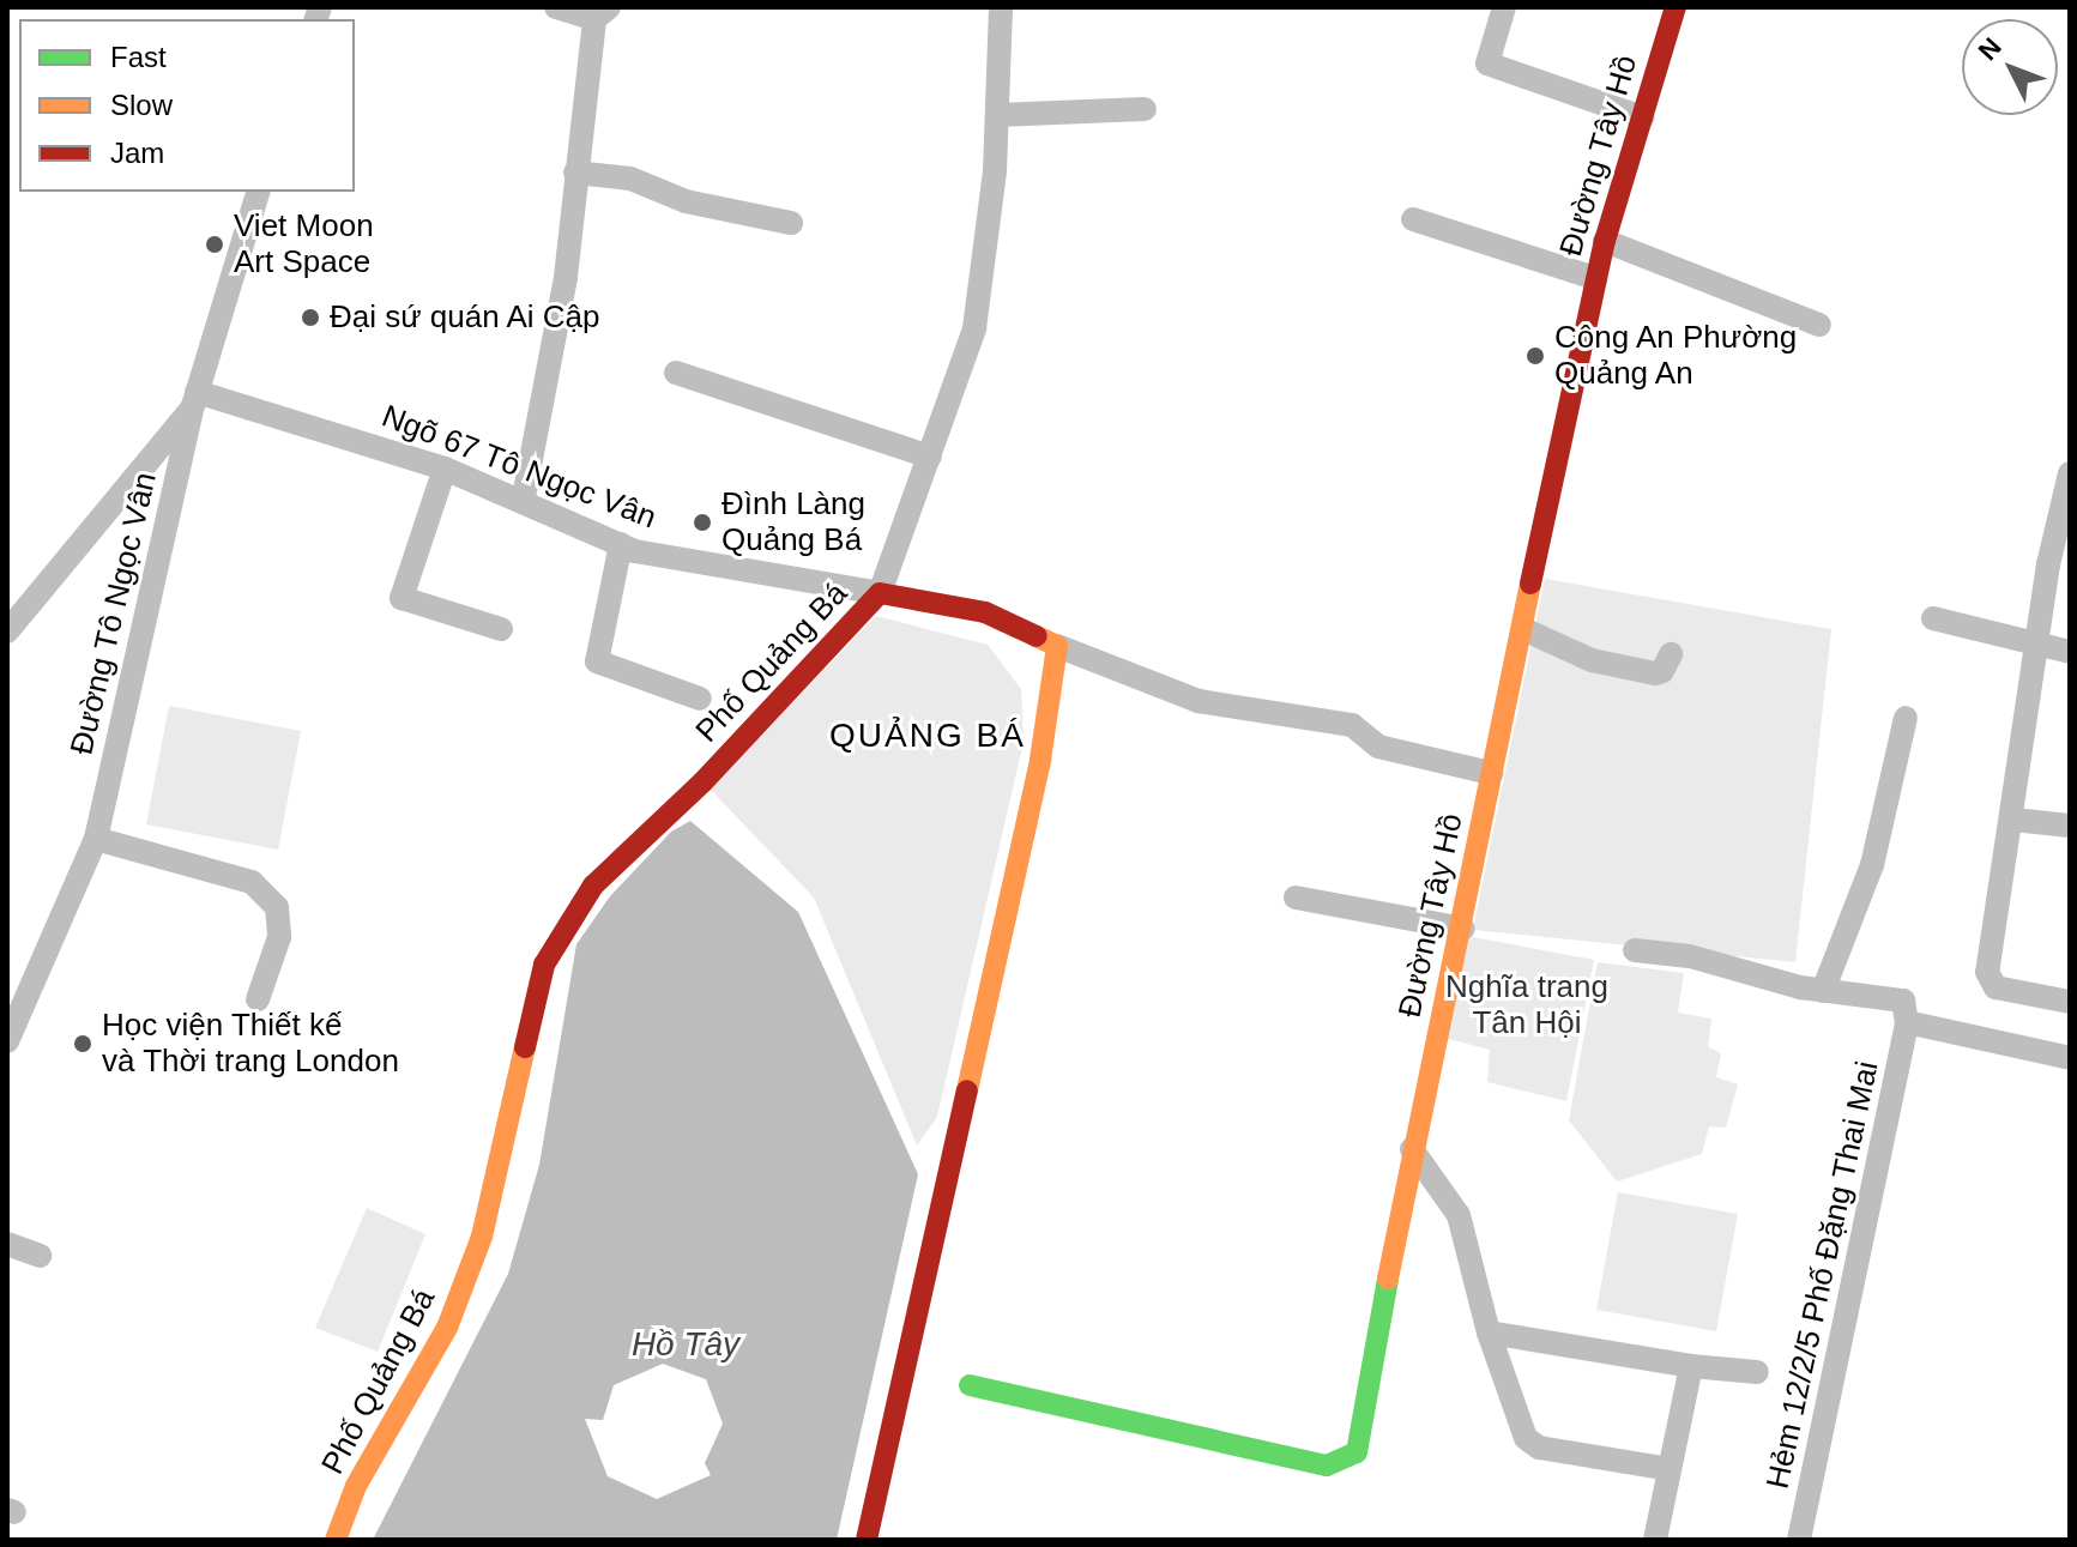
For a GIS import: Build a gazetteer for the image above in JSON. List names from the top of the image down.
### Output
{
  "streets": {
    "street": [
      "Đường Tây Hồ",
      "Ngõ 67 Tô Ngọc Vân",
      "Đường Tô Ngọc Vân",
      "Phố Quảng Bá",
      "Hẻm 12/2/5 Phố Đặng Thai Mai"
    ]
  },
  "crossings": [
    ["Ngõ 67 Tô Ngọc Vân", "Đường Tô Ngọc Vân"],
    ["Ngõ 67 Tô Ngọc Vân", "Phố Quảng Bá"]
  ],
  "districts": ["QUẢNG BÁ"],
  "water": ["Hồ Tây"],
  "parks": ["Nghĩa trang Tân Hội"],
  "places": [
    "Viet Moon Art Space",
    "Đại sứ quán Ai Cập",
    "Công An Phường Quảng An",
    "Đình Làng Quảng Bá",
    "Học viện Thiết kế và Thời trang London"
  ],
  "legend": ["Fast", "Slow", "Jam"],
  "north": "top left"
}
